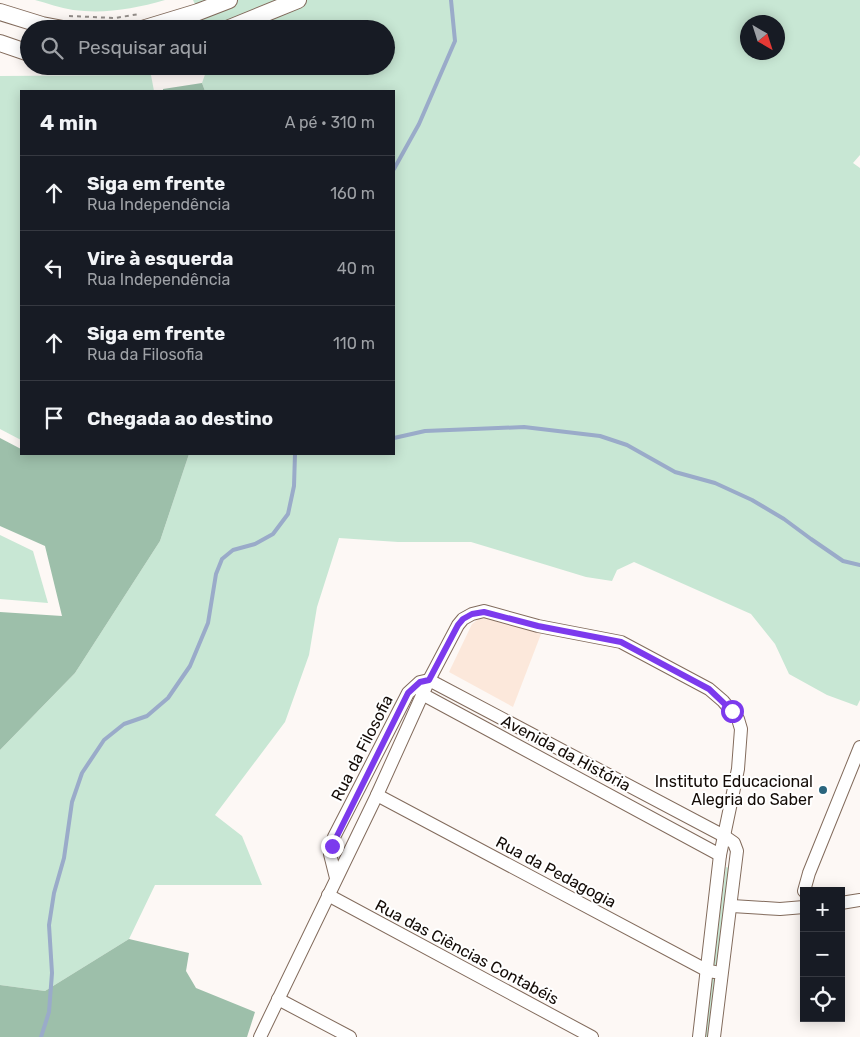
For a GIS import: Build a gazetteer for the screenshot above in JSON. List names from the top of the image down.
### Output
{
  "streets": {
    "street": [
      "Rua da Filosofia",
      "Avenida da História",
      "Rua da Pedagogia",
      "Rua das Ciências Contabéis"
    ]
  },
  "crossings": [
    ["Rua da Filosofia", "Avenida da História"],
    ["Rua da Filosofia", "Rua da Pedagogia"],
    ["Rua da Filosofia", "Rua das Ciências Contabéis"],
    ["Avenida da História", "Rua da Pedagogia"]
  ],
  "places": ["Instituto Educacional Alegria do Saber"],
  "north": "bottom right",
  "page": {
    "search": "Pesquisar aqui",
    "heading": ["4 min", "A pé · 310 m"],
    "list": [
      ["Siga em frente", "Rua Independência", "160 m"],
      ["Vire à esquerda", "Rua Independência", "40 m"],
      ["Siga em frente", "Rua da Filosofia", "110 m"],
      "Chegada ao destino"
    ],
    "map_buttons": ["+", "−"]
  }
}
